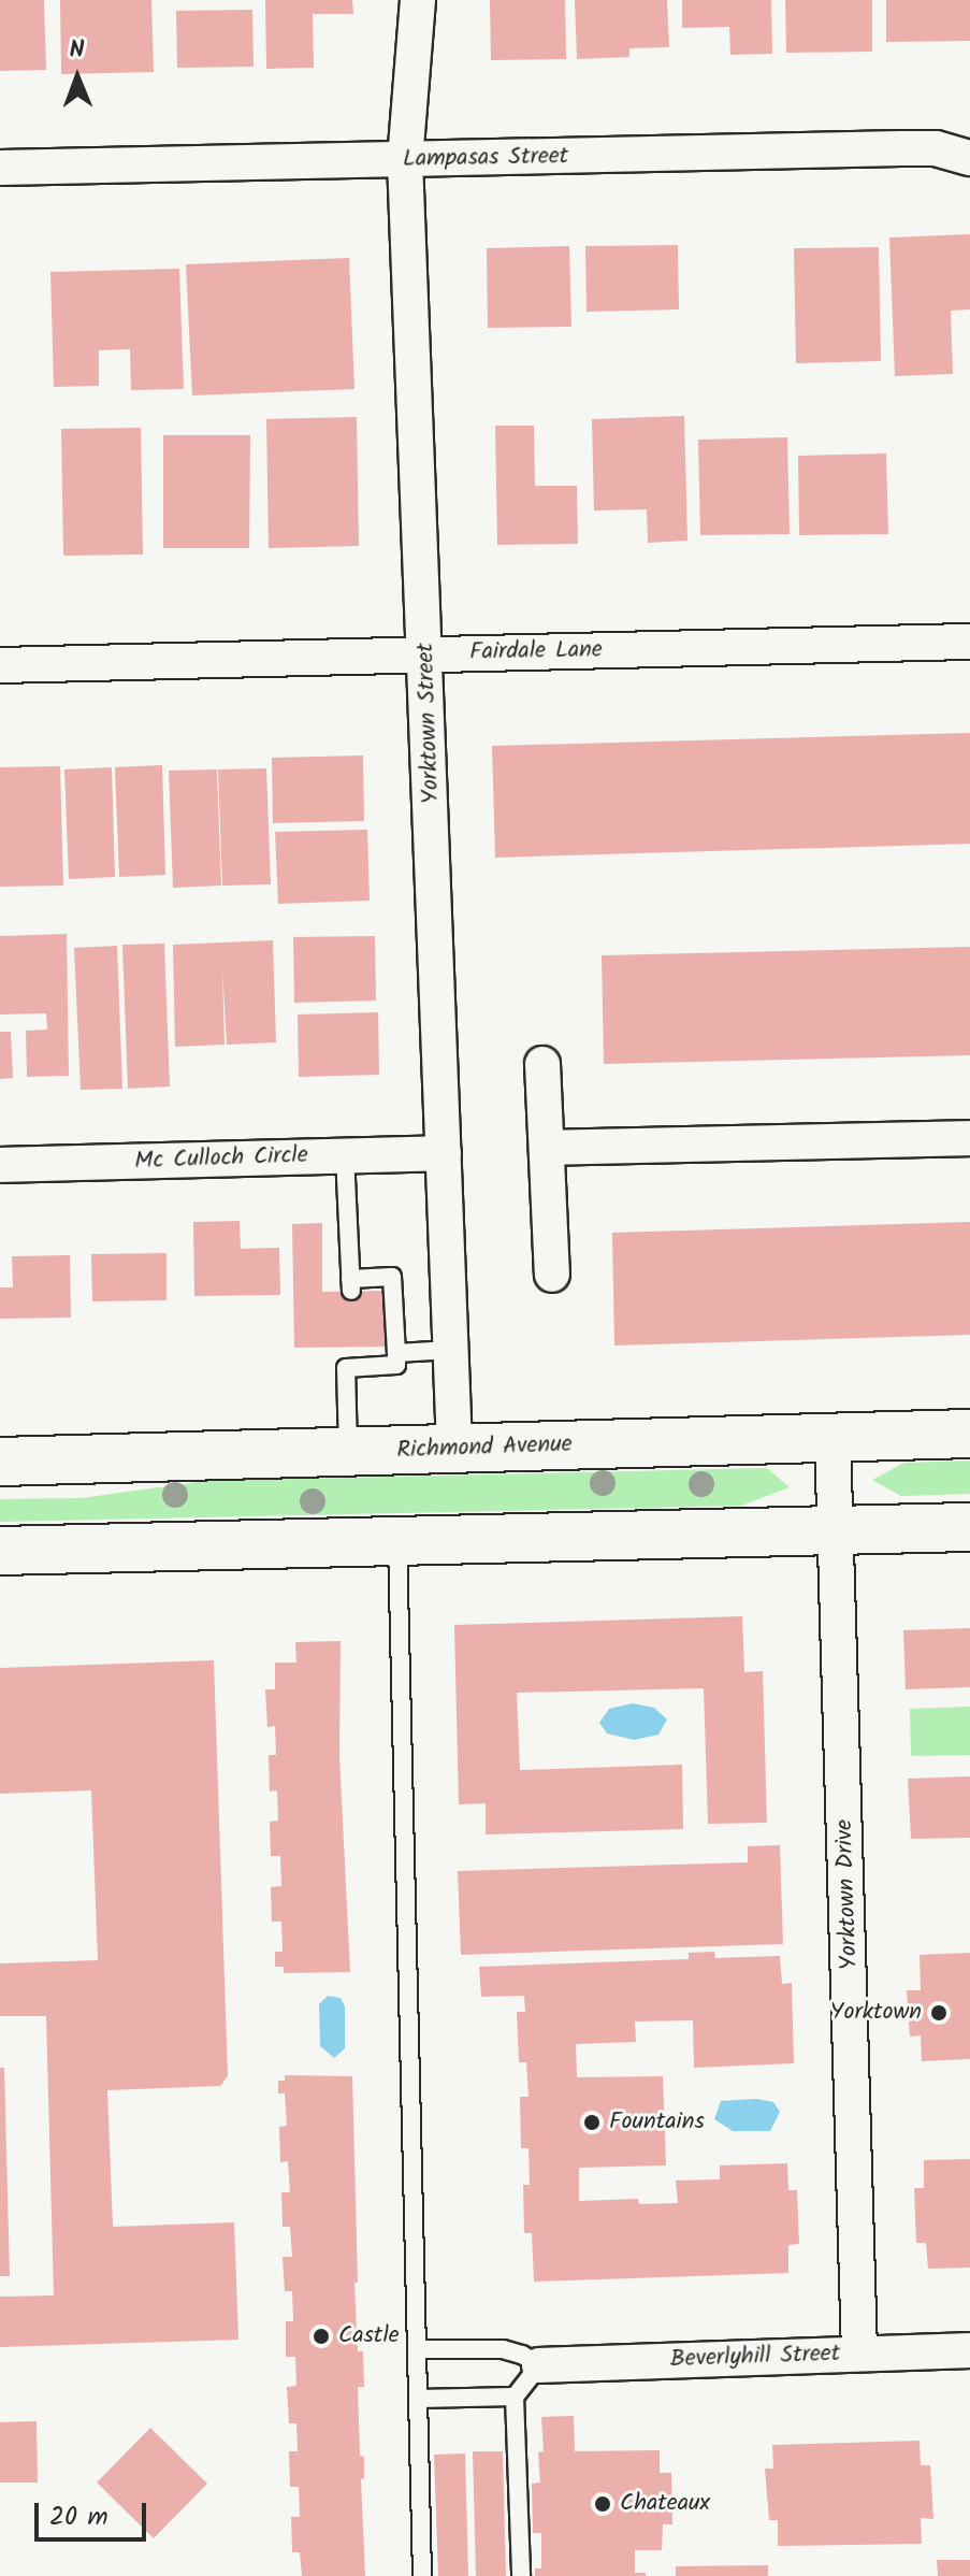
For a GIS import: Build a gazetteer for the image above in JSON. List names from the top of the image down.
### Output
{
  "streets": {
    "main road": ["Richmond Avenue"],
    "street": [
      "Lampasas Street",
      "Fairdale Lane",
      "Yorktown Street",
      "Mc Culloch Circle",
      "Yorktown Drive",
      "Beverlyhill Street"
    ]
  },
  "crossings": [
    ["Lampasas Street", "Yorktown Street"],
    ["Fairdale Lane", "Yorktown Street"],
    ["Yorktown Street", "Mc Culloch Circle"],
    ["Yorktown Street", "Richmond Avenue"],
    ["Richmond Avenue", "Yorktown Drive"],
    ["Yorktown Drive", "Beverlyhill Street"]
  ],
  "places": [
    "Yorktown",
    "Fountains",
    "Castle",
    "Chateaux"
  ],
  "scale_bar": "20 m",
  "north": "top"
}
